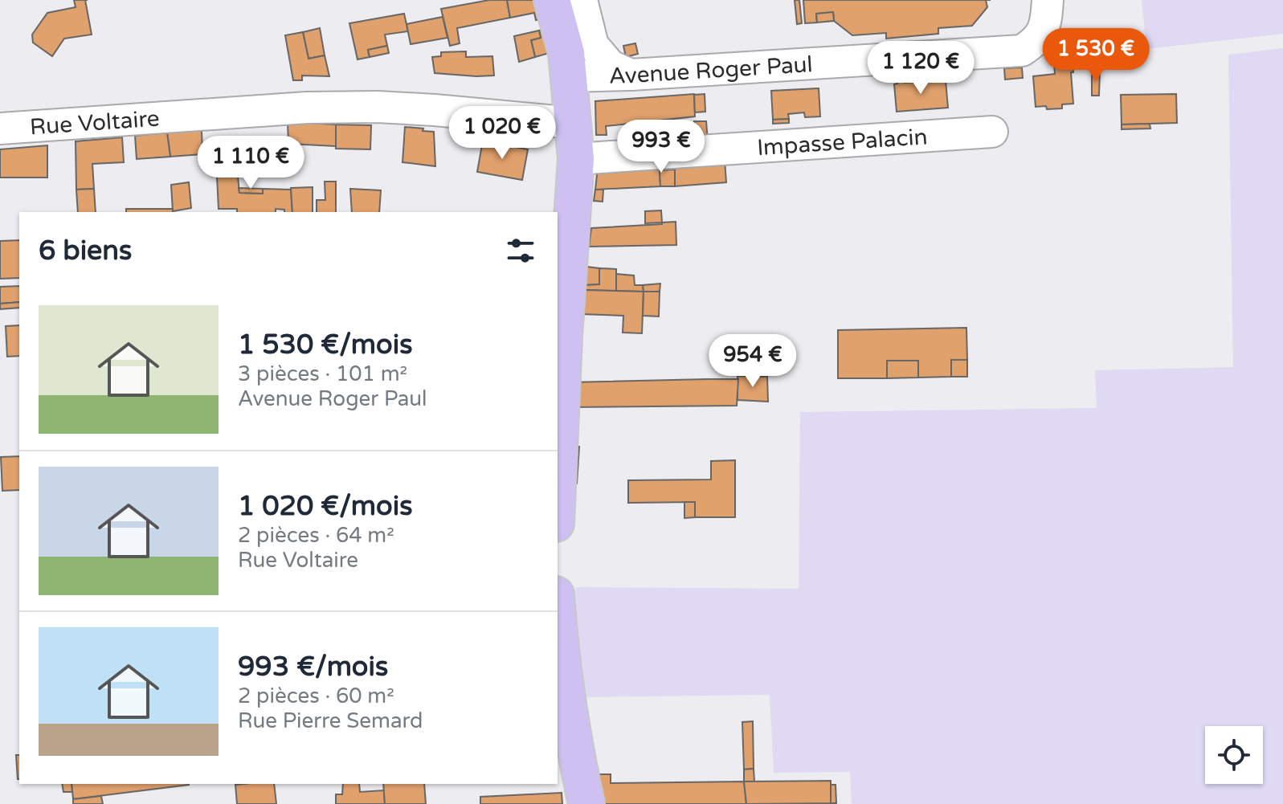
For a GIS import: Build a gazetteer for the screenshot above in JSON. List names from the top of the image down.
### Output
{
  "streets": {
    "street": ["Avenue Roger Paul", "Rue Voltaire", "Impasse Palacin"]
  },
  "page": {
    "price": [
      "1 530 €",
      "1 120 €",
      "1 020 €",
      "993 €",
      "1 110 €",
      "954 €"
    ],
    "heading": "6 biens",
    "list": [
      {
        "name": "1 530 €/mois",
        "note": "3 pièces · 101 m² · Avenue Roger Paul"
      },
      {
        "name": "1 020 €/mois",
        "note": "2 pièces · 64 m² · Rue Voltaire"
      },
      {
        "name": "993 €/mois",
        "note": "2 pièces · 60 m² · Rue Pierre Semard"
      }
    ]
  }
}
